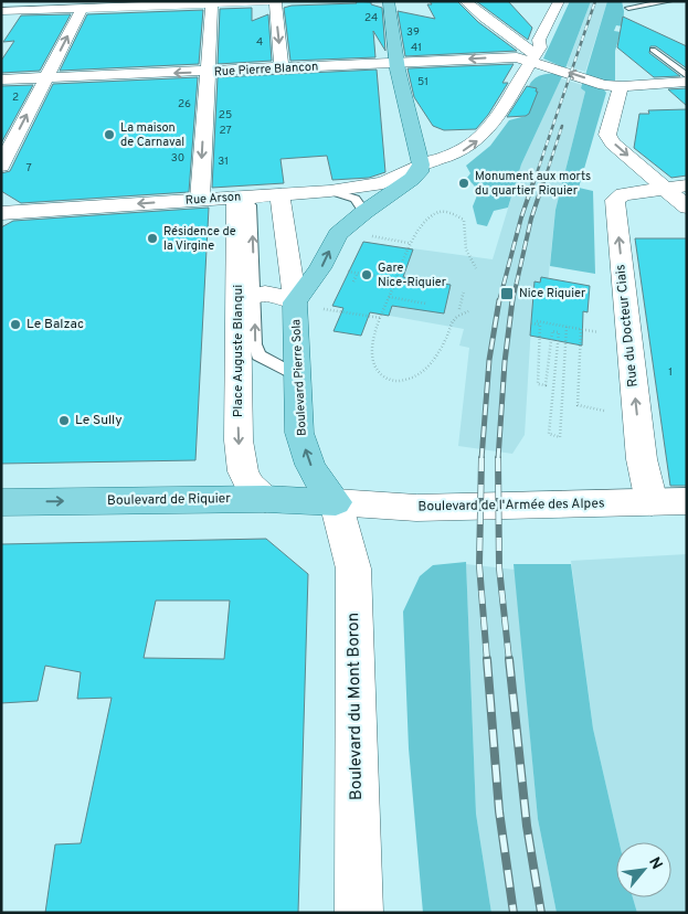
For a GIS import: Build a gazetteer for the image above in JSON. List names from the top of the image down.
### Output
{
  "streets": {
    "main road": ["Boulevard Pierre Sola", "Boulevard de Riquier"],
    "street": [
      "Rue Pierre Blancon",
      "Rue Arson",
      "Rue du Docteur Ciais",
      "Place Auguste Blanqui",
      "Boulevard de l'Armée des Alpes",
      "Boulevard du Mont Boron"
    ]
  },
  "crossings": [
    ["Rue Pierre Blancon", "Rue Arson"],
    ["Rue Arson", "Place Auguste Blanqui"],
    ["Rue Arson", "Boulevard Pierre Sola"],
    ["Rue du Docteur Ciais", "Boulevard de l'Armée des Alpes"],
    ["Place Auguste Blanqui", "Boulevard de Riquier"],
    ["Boulevard Pierre Sola", "Boulevard de Riquier"],
    ["Boulevard Pierre Sola", "Boulevard de l'Armée des Alpes"],
    ["Boulevard Pierre Sola", "Boulevard du Mont Boron"],
    ["Boulevard de Riquier", "Boulevard de l'Armée des Alpes"],
    ["Boulevard de Riquier", "Boulevard du Mont Boron"],
    ["Boulevard de l'Armée des Alpes", "Boulevard du Mont Boron"]
  ],
  "one_way": [
    "Rue du Docteur Ciais",
    "Place Auguste Blanqui",
    "Boulevard Pierre Sola",
    "Boulevard de Riquier"
  ],
  "places": {
    "other": [
      "La maison de Carnaval",
      "Monument aux morts du quartier Riquier",
      "Résidence de la Virgine",
      "Gare Nice-Riquier",
      "Le Balzac",
      "Le Sully"
    ],
    "transit": ["Nice Riquier"]
  },
  "house_numbers": [
    "24",
    "39",
    "4",
    "41",
    "51",
    "2",
    "26",
    "25",
    "27",
    "30",
    "31",
    "7",
    "1"
  ],
  "north": "top right"
}
